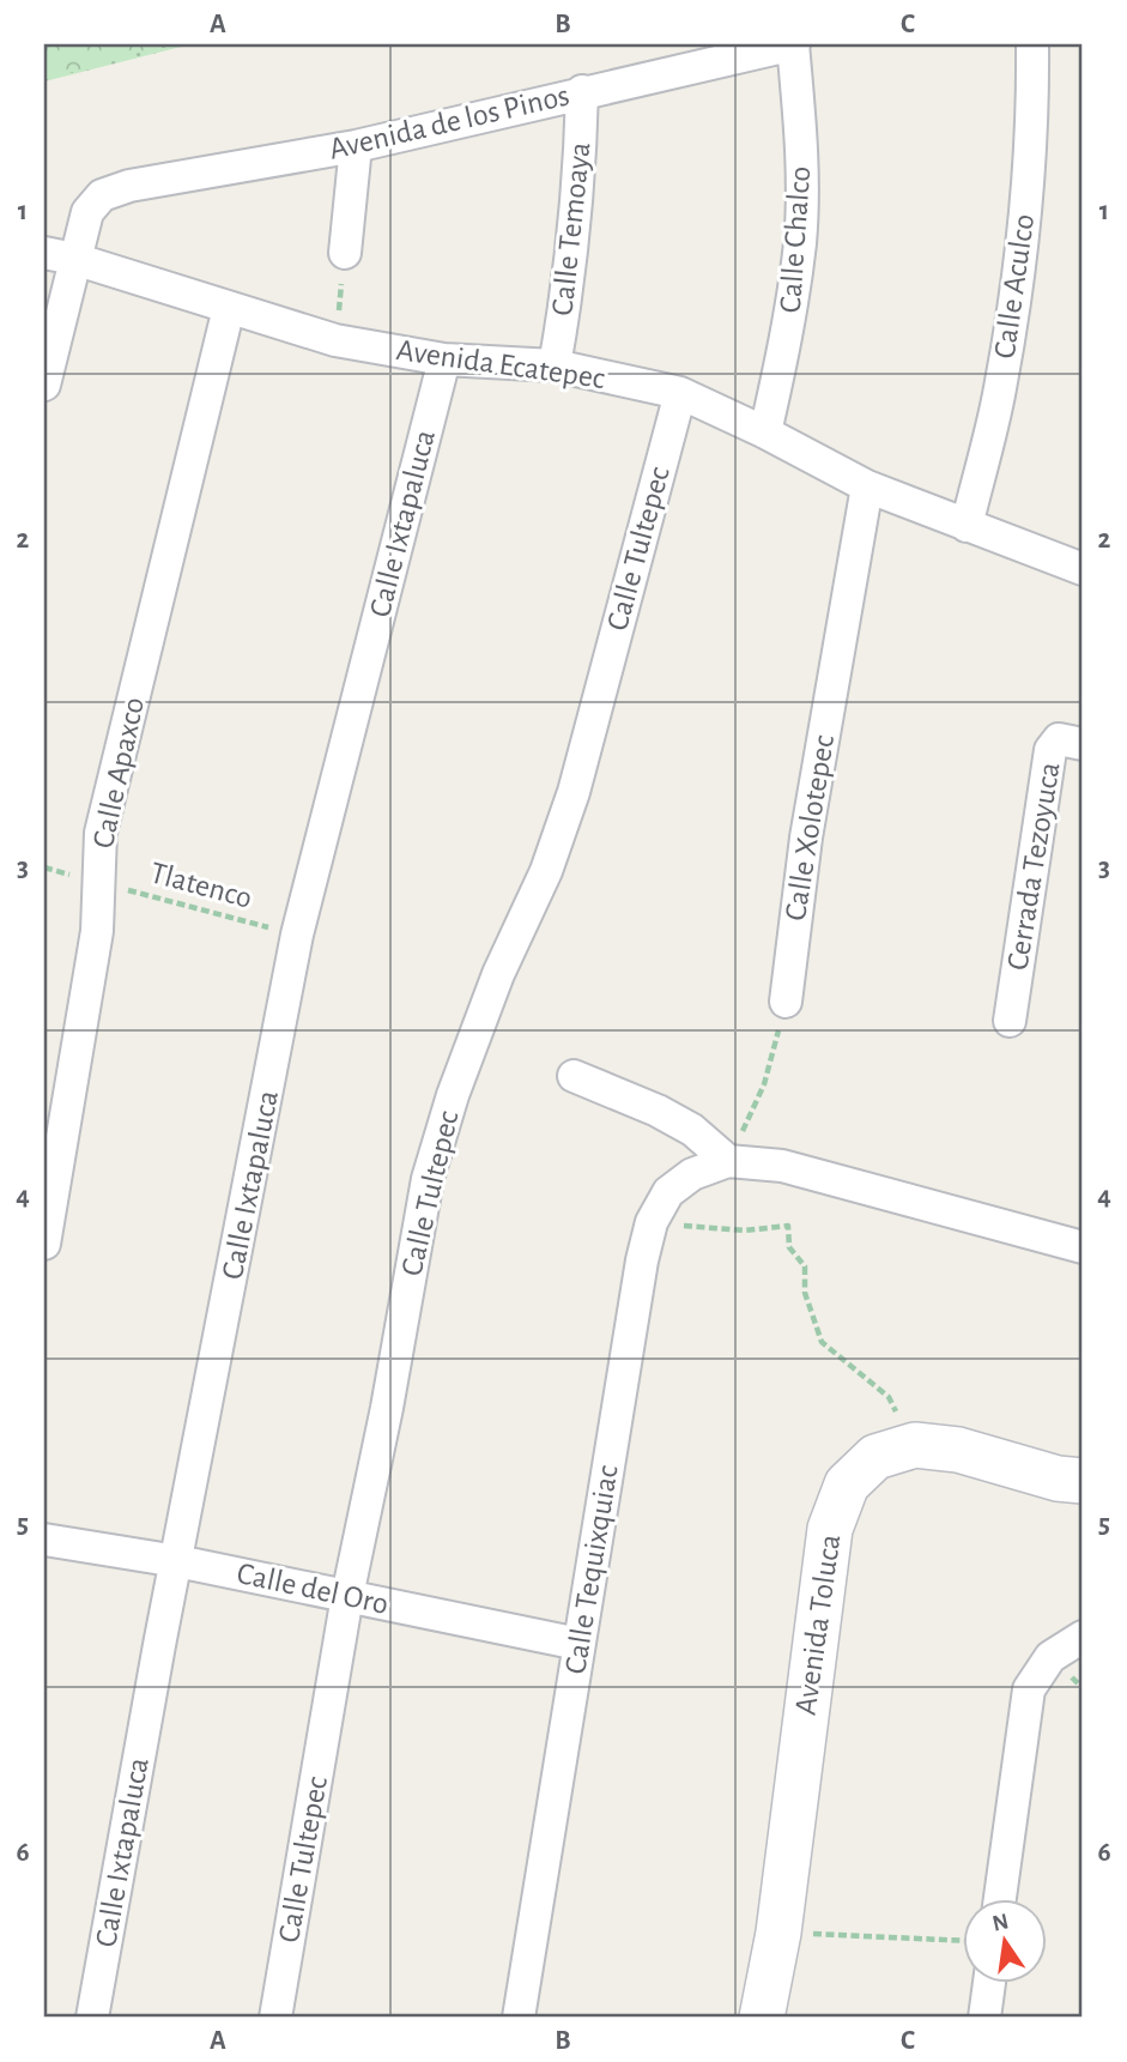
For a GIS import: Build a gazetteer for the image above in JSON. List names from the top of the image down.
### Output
{
  "streets": {
    "street": [
      "Avenida de los Pinos",
      "Calle Temoaya",
      "Calle Chalco",
      "Calle Aculco",
      "Avenida Ecatepec",
      "Calle Ixtapaluca",
      "Calle Tultepec",
      "Calle Apaxco",
      "Calle Xolotepec",
      "Cerrada Tezoyuca",
      "Calle Tequixquiac",
      "Calle del Oro",
      "Avenida Toluca"
    ],
    "path": ["Tlatenco"]
  },
  "crossings": [
    ["Avenida de los Pinos", "Calle Temoaya"],
    ["Avenida de los Pinos", "Calle Chalco"],
    ["Avenida de los Pinos", "Avenida Ecatepec"],
    ["Calle Temoaya", "Avenida Ecatepec"],
    ["Calle Chalco", "Avenida Ecatepec"],
    ["Calle Aculco", "Avenida Ecatepec"],
    ["Avenida Ecatepec", "Calle Ixtapaluca"],
    ["Avenida Ecatepec", "Calle Tultepec"],
    ["Avenida Ecatepec", "Calle Apaxco"],
    ["Avenida Ecatepec", "Calle Xolotepec"],
    ["Calle Ixtapaluca", "Tlatenco"],
    ["Calle Ixtapaluca", "Calle del Oro"],
    ["Calle Tultepec", "Calle del Oro"],
    ["Calle Apaxco", "Tlatenco"],
    ["Calle Tequixquiac", "Calle del Oro"]
  ],
  "north": "top",
  "grid": {
    "columns": ["A", "B", "C"],
    "rows": [
      "1",
      "2",
      "3",
      "4",
      "5",
      "6"
    ]
  }
}
